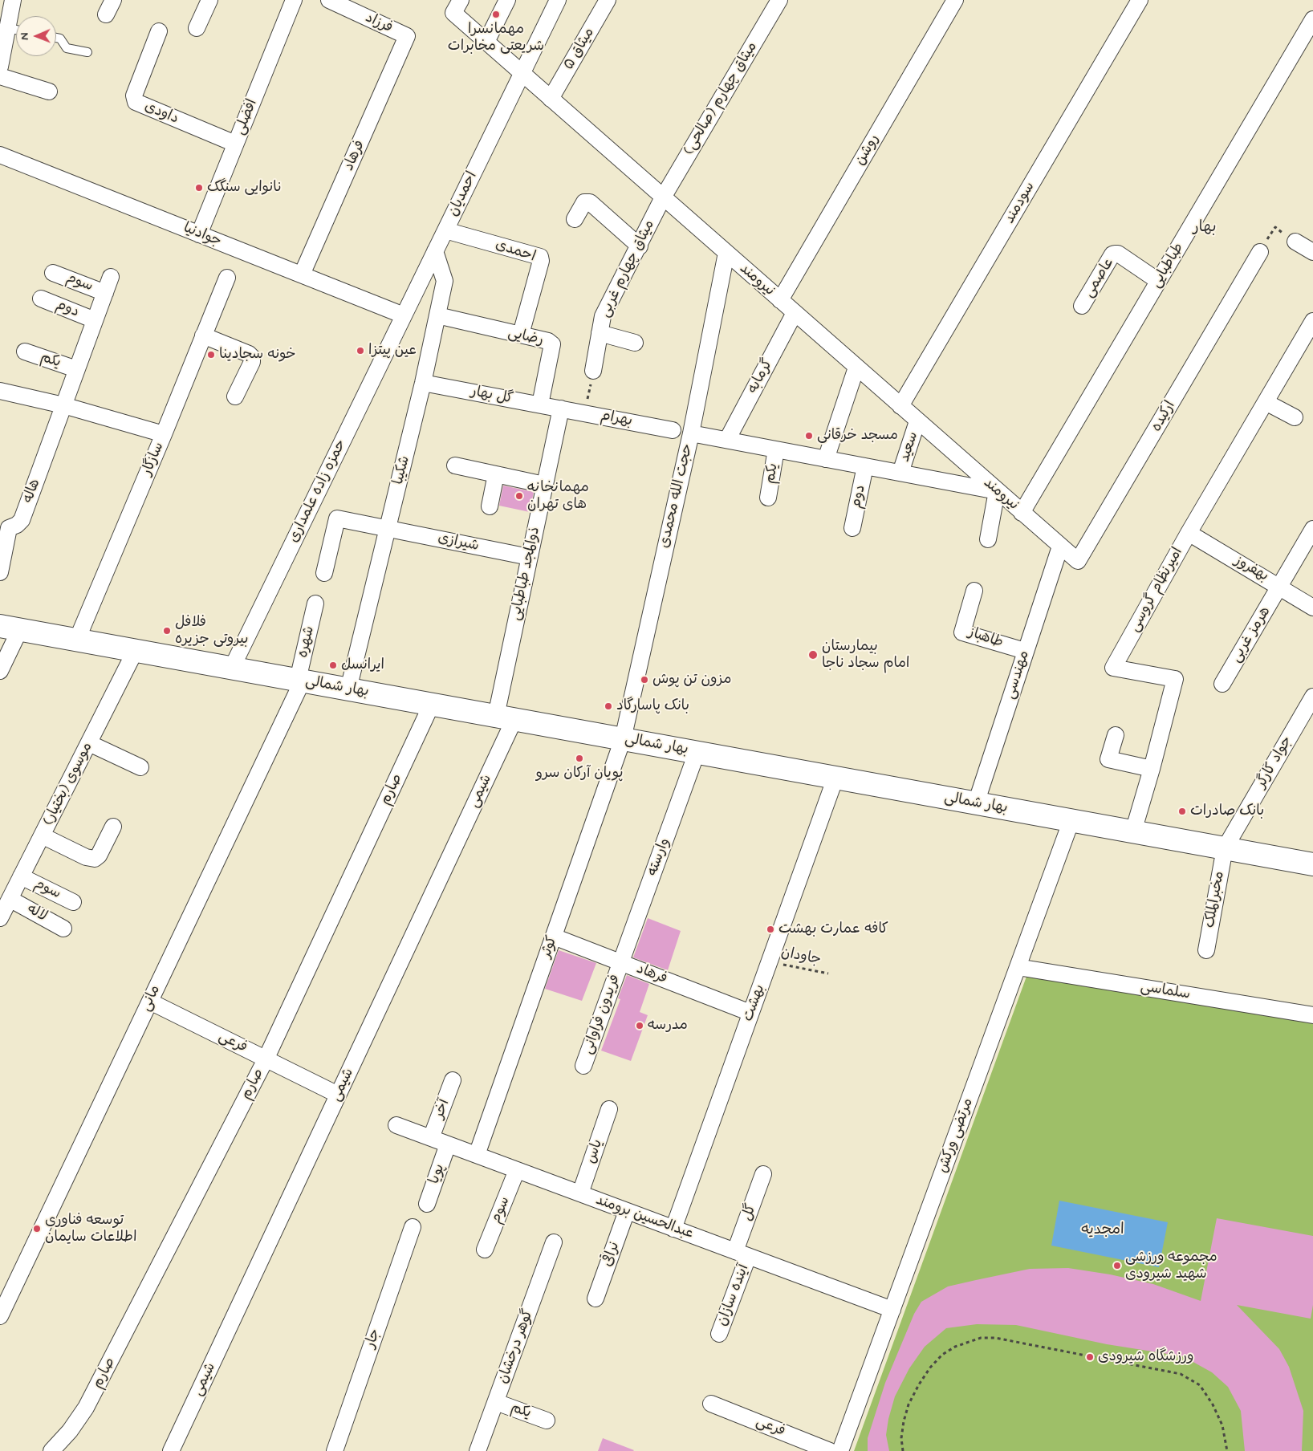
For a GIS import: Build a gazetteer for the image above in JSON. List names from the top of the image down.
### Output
{
  "streets": {
    "main road": ["بهار شمالی"],
    "street": [
      "فرزاد",
      "میثاق ۵",
      "میثاق چهارم (صالحی)",
      "داودی",
      "افضلی",
      "روشن",
      "فرهاد",
      "احمدیان",
      "سودمند",
      "جوادنیا",
      "احمدی",
      "طباطبایی",
      "میثاق چهارم غربی",
      "عاصمی",
      "نیرومند",
      "سوم",
      "دوم",
      "رضایی",
      "یکم",
      "گرمابه",
      "گل بهار",
      "ارکیده",
      "بهرام",
      "سعید",
      "سازگار",
      "شکیبا",
      "هاله",
      "حمزه زاده علمداری",
      "حجت الله محمدی",
      "شیرازی",
      "بهفروز",
      "ذوالمجد طباطبایی",
      "امیرنظام گروسی",
      "هرمز غربی",
      "طاهباز",
      "شهره",
      "مهندسی",
      "جواد کارگر",
      "موسوی (بختیار)",
      "صارم",
      "شیمی",
      "وارسته",
      "مخبرالملک",
      "لاله",
      "کوثر",
      "سلماسی",
      "مانی",
      "بهشت",
      "فریدون فراوانی",
      "فرعی",
      "آخر",
      "مرتضی ورکش",
      "یاس",
      "پویا",
      "گل",
      "عبدالحسین برومند",
      "نراقی",
      "آینده سازان",
      "جار",
      "گوهر درخشان"
    ],
    "path": ["جاودان"]
  },
  "crossings": [
    ["فرزاد", "فرهاد"],
    ["میثاق ۵", "نیرومند"],
    ["میثاق چهارم (صالحی)", "میثاق چهارم غربی"],
    ["میثاق چهارم (صالحی)", "نیرومند"],
    ["داودی", "افضلی"],
    ["افضلی", "جوادنیا"],
    ["روشن", "نیرومند"],
    ["فرهاد", "جوادنیا"],
    ["فرهاد", "وارسته"],
    ["فرهاد", "کوثر"],
    ["فرهاد", "بهشت"],
    ["فرهاد", "فریدون فراوانی"],
    ["احمدیان", "جوادنیا"],
    ["احمدیان", "احمدی"],
    ["احمدیان", "نیرومند"],
    ["احمدیان", "شکیبا"],
    ["احمدیان", "حمزه زاده علمداری"],
    ["سودمند", "نیرومند"],
    ["جوادنیا", "حمزه زاده علمداری"],
    ["طباطبایی", "عاصمی"],
    ["طباطبایی", "نیرومند"],
    ["میثاق چهارم غربی", "نیرومند"],
    ["نیرومند", "گرمابه"],
    ["نیرومند", "ارکیده"],
    ["نیرومند", "سعید"],
    ["نیرومند", "حجت الله محمدی"],
    ["نیرومند", "مهندسی"],
    ["سوم", "هاله"],
    ["سوم", "موسوی (بختیار)"],
    ["سوم", "عبدالحسین برومند"],
    ["دوم", "هاله"],
    ["رضایی", "گل بهار"],
    ["رضایی", "شکیبا"],
    ["یکم", "هاله"],
    ["یکم", "گوهر درخشان"],
    ["گل بهار", "بهرام"],
    ["گل بهار", "شکیبا"],
    ["گل بهار", "ذوالمجد طباطبایی"],
    ["ارکیده", "مهندسی"],
    ["بهرام", "ذوالمجد طباطبایی"],
    ["سازگار", "بهار شمالی"],
    ["شکیبا", "شیرازی"],
    ["شکیبا", "بهار شمالی"],
    ["حمزه زاده علمداری", "بهار شمالی"],
    ["حجت الله محمدی", "بهار شمالی"],
    ["حجت الله محمدی", "کوثر"],
    ["شیرازی", "ذوالمجد طباطبایی"],
    ["بهفروز", "امیرنظام گروسی"],
    ["بهفروز", "هرمز غربی"],
    ["ذوالمجد طباطبایی", "بهار شمالی"],
    ["ذوالمجد طباطبایی", "شیمی"],
    ["امیرنظام گروسی", "بهار شمالی"],
    ["طاهباز", "مهندسی"],
    ["شهره", "بهار شمالی"],
    ["شهره", "مانی"],
    ["مهندسی", "بهار شمالی"],
    ["بهار شمالی", "جواد کارگر"],
    ["بهار شمالی", "موسوی (بختیار)"],
    ["بهار شمالی", "صارم"],
    ["بهار شمالی", "شیمی"],
    ["بهار شمالی", "وارسته"],
    ["بهار شمالی", "مخبرالملک"],
    ["بهار شمالی", "کوثر"],
    ["بهار شمالی", "مانی"],
    ["بهار شمالی", "بهشت"],
    ["بهار شمالی", "مرتضی ورکش"],
    ["جواد کارگر", "مخبرالملک"],
    ["موسوی (بختیار)", "لاله"],
    ["صارم", "فرعی"],
    ["شیمی", "فرعی"],
    ["وارسته", "فریدون فراوانی"],
    ["کوثر", "عبدالحسین برومند"],
    ["جاودان", "بهشت"],
    ["سلماسی", "مرتضی ورکش"],
    ["مانی", "فرعی"],
    ["بهشت", "عبدالحسین برومند"],
    ["آخر", "عبدالحسین برومند"],
    ["مرتضی ورکش", "عبدالحسین برومند"],
    ["یاس", "عبدالحسین برومند"],
    ["پویا", "عبدالحسین برومند"],
    ["گل", "عبدالحسین برومند"],
    ["گل", "آینده سازان"],
    ["عبدالحسین برومند", "نراقی"],
    ["عبدالحسین برومند", "آینده سازان"]
  ],
  "districts": ["بهار", "امجدیه"],
  "places": [
    "مهمانسرا شریعتی مخابرات",
    "نانوایی سنگک",
    "عین پیتزا",
    "خونه سجادینا",
    "مسجد خرقانی",
    "مهمانخانه های تهران",
    "فلافل بیروتی جزیره",
    "بیمارستان امام سجاد ناجا",
    "ایرانسل",
    "مزون تن پوش",
    "بانک پاسارگاد",
    "پویان آرکان سرو",
    "بانک صادرات",
    "کافه عمارت بهشت",
    "مدرسه",
    "توسعه فناوری اطلاعات سایمان",
    "مجموعه ورزشی شهید شیرودی",
    "ورزشگاه شیرودی"
  ],
  "north": "left"
}
